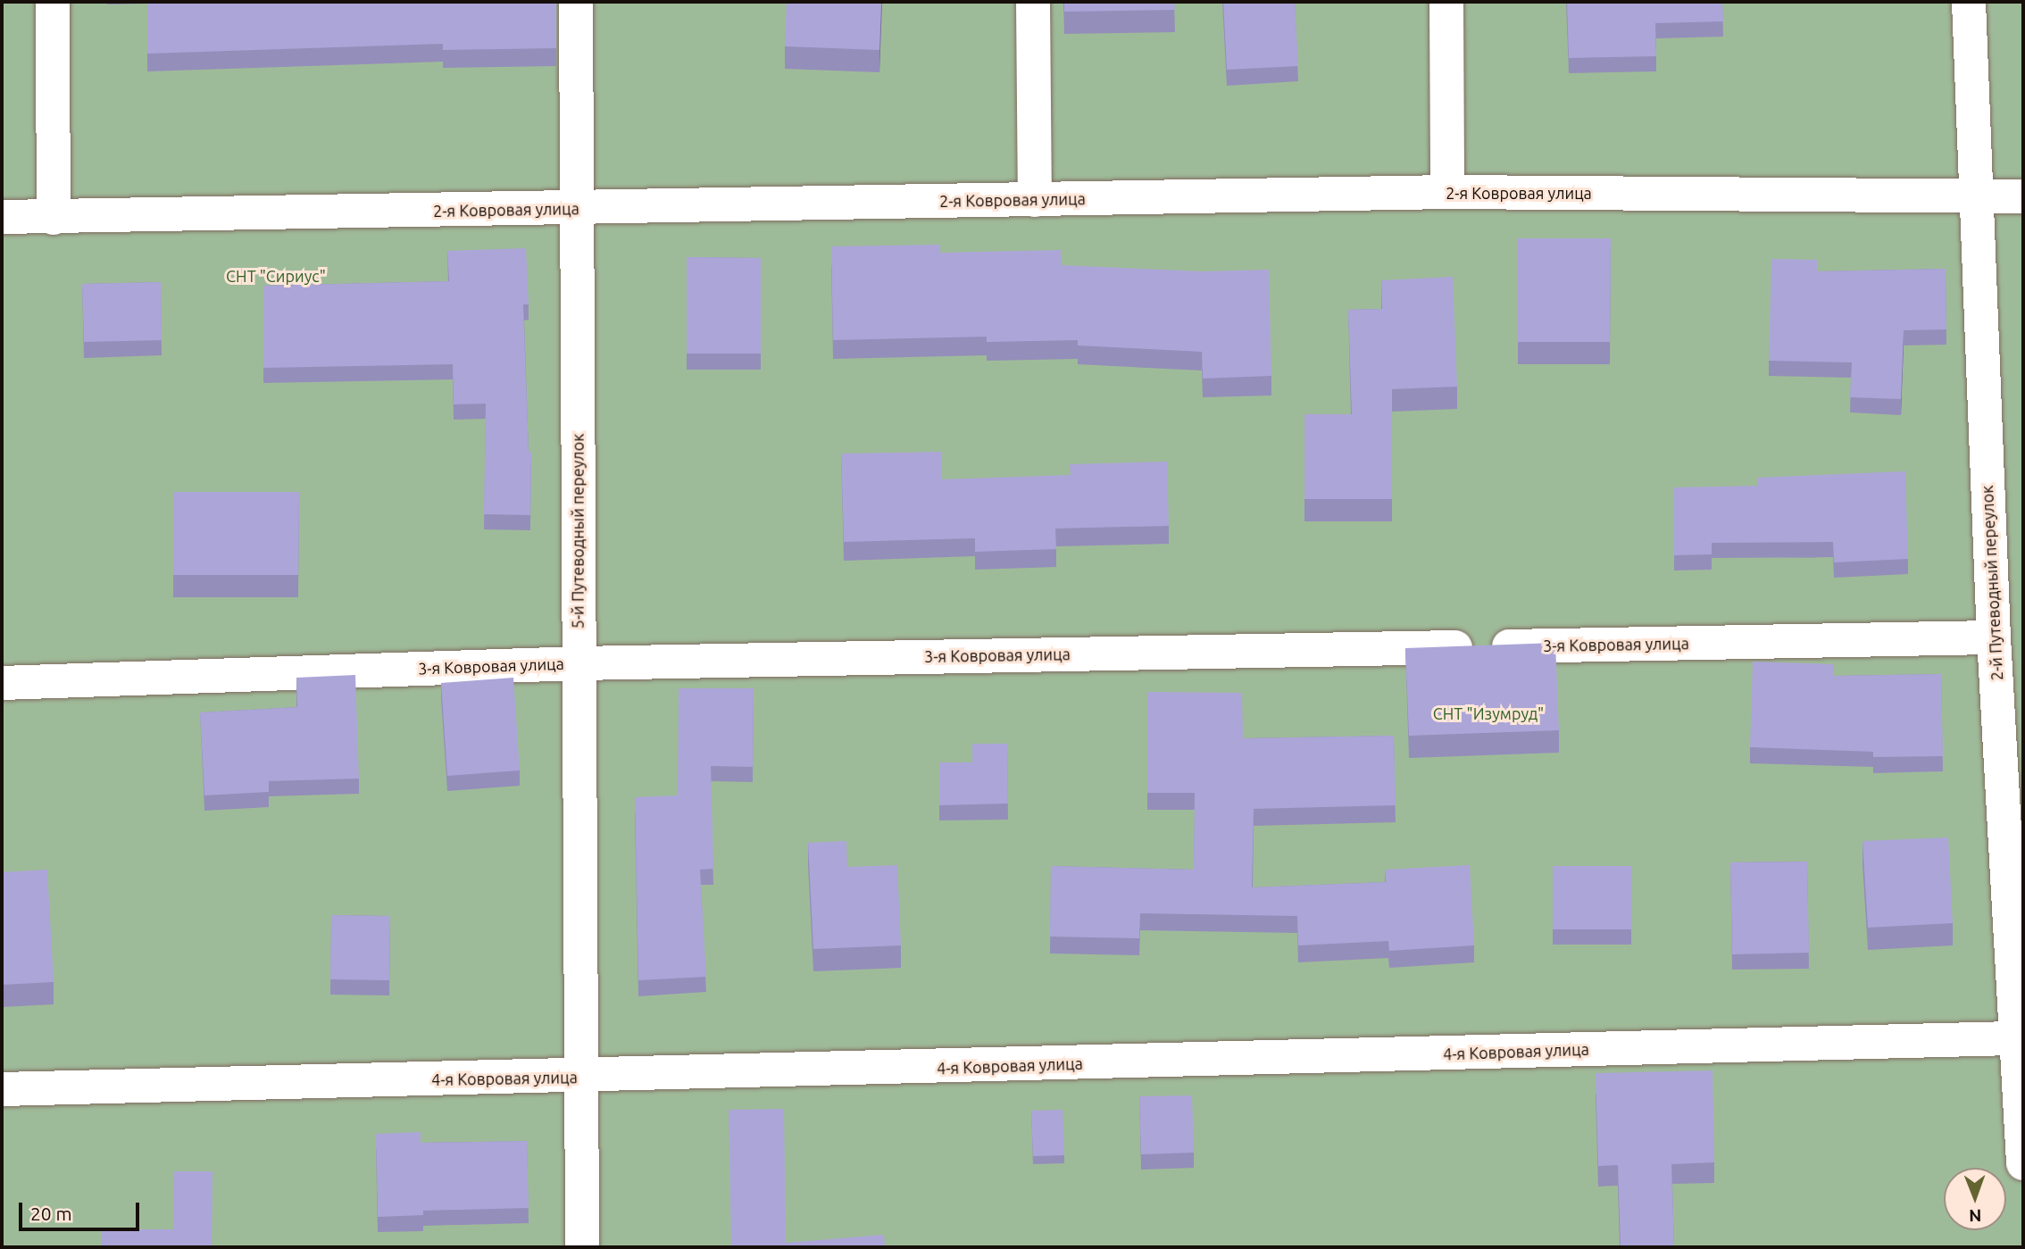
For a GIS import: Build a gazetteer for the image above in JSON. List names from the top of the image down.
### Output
{
  "streets": {
    "street": [
      "2-я Ковровая улица",
      "5-й Путеводный переулок",
      "2-й Путеводный переулок",
      "3-я Ковровая улица",
      "4-я Ковровая улица"
    ]
  },
  "crossings": [
    ["2-я Ковровая улица", "5-й Путеводный переулок"],
    ["2-я Ковровая улица", "2-й Путеводный переулок"],
    ["5-й Путеводный переулок", "3-я Ковровая улица"],
    ["5-й Путеводный переулок", "4-я Ковровая улица"],
    ["2-й Путеводный переулок", "3-я Ковровая улица"],
    ["2-й Путеводный переулок", "4-я Ковровая улица"]
  ],
  "parks": ["СНТ \"Сириус\"", "СНТ \"Изумруд\""],
  "scale_bar": "20 m",
  "north": "bottom"
}
